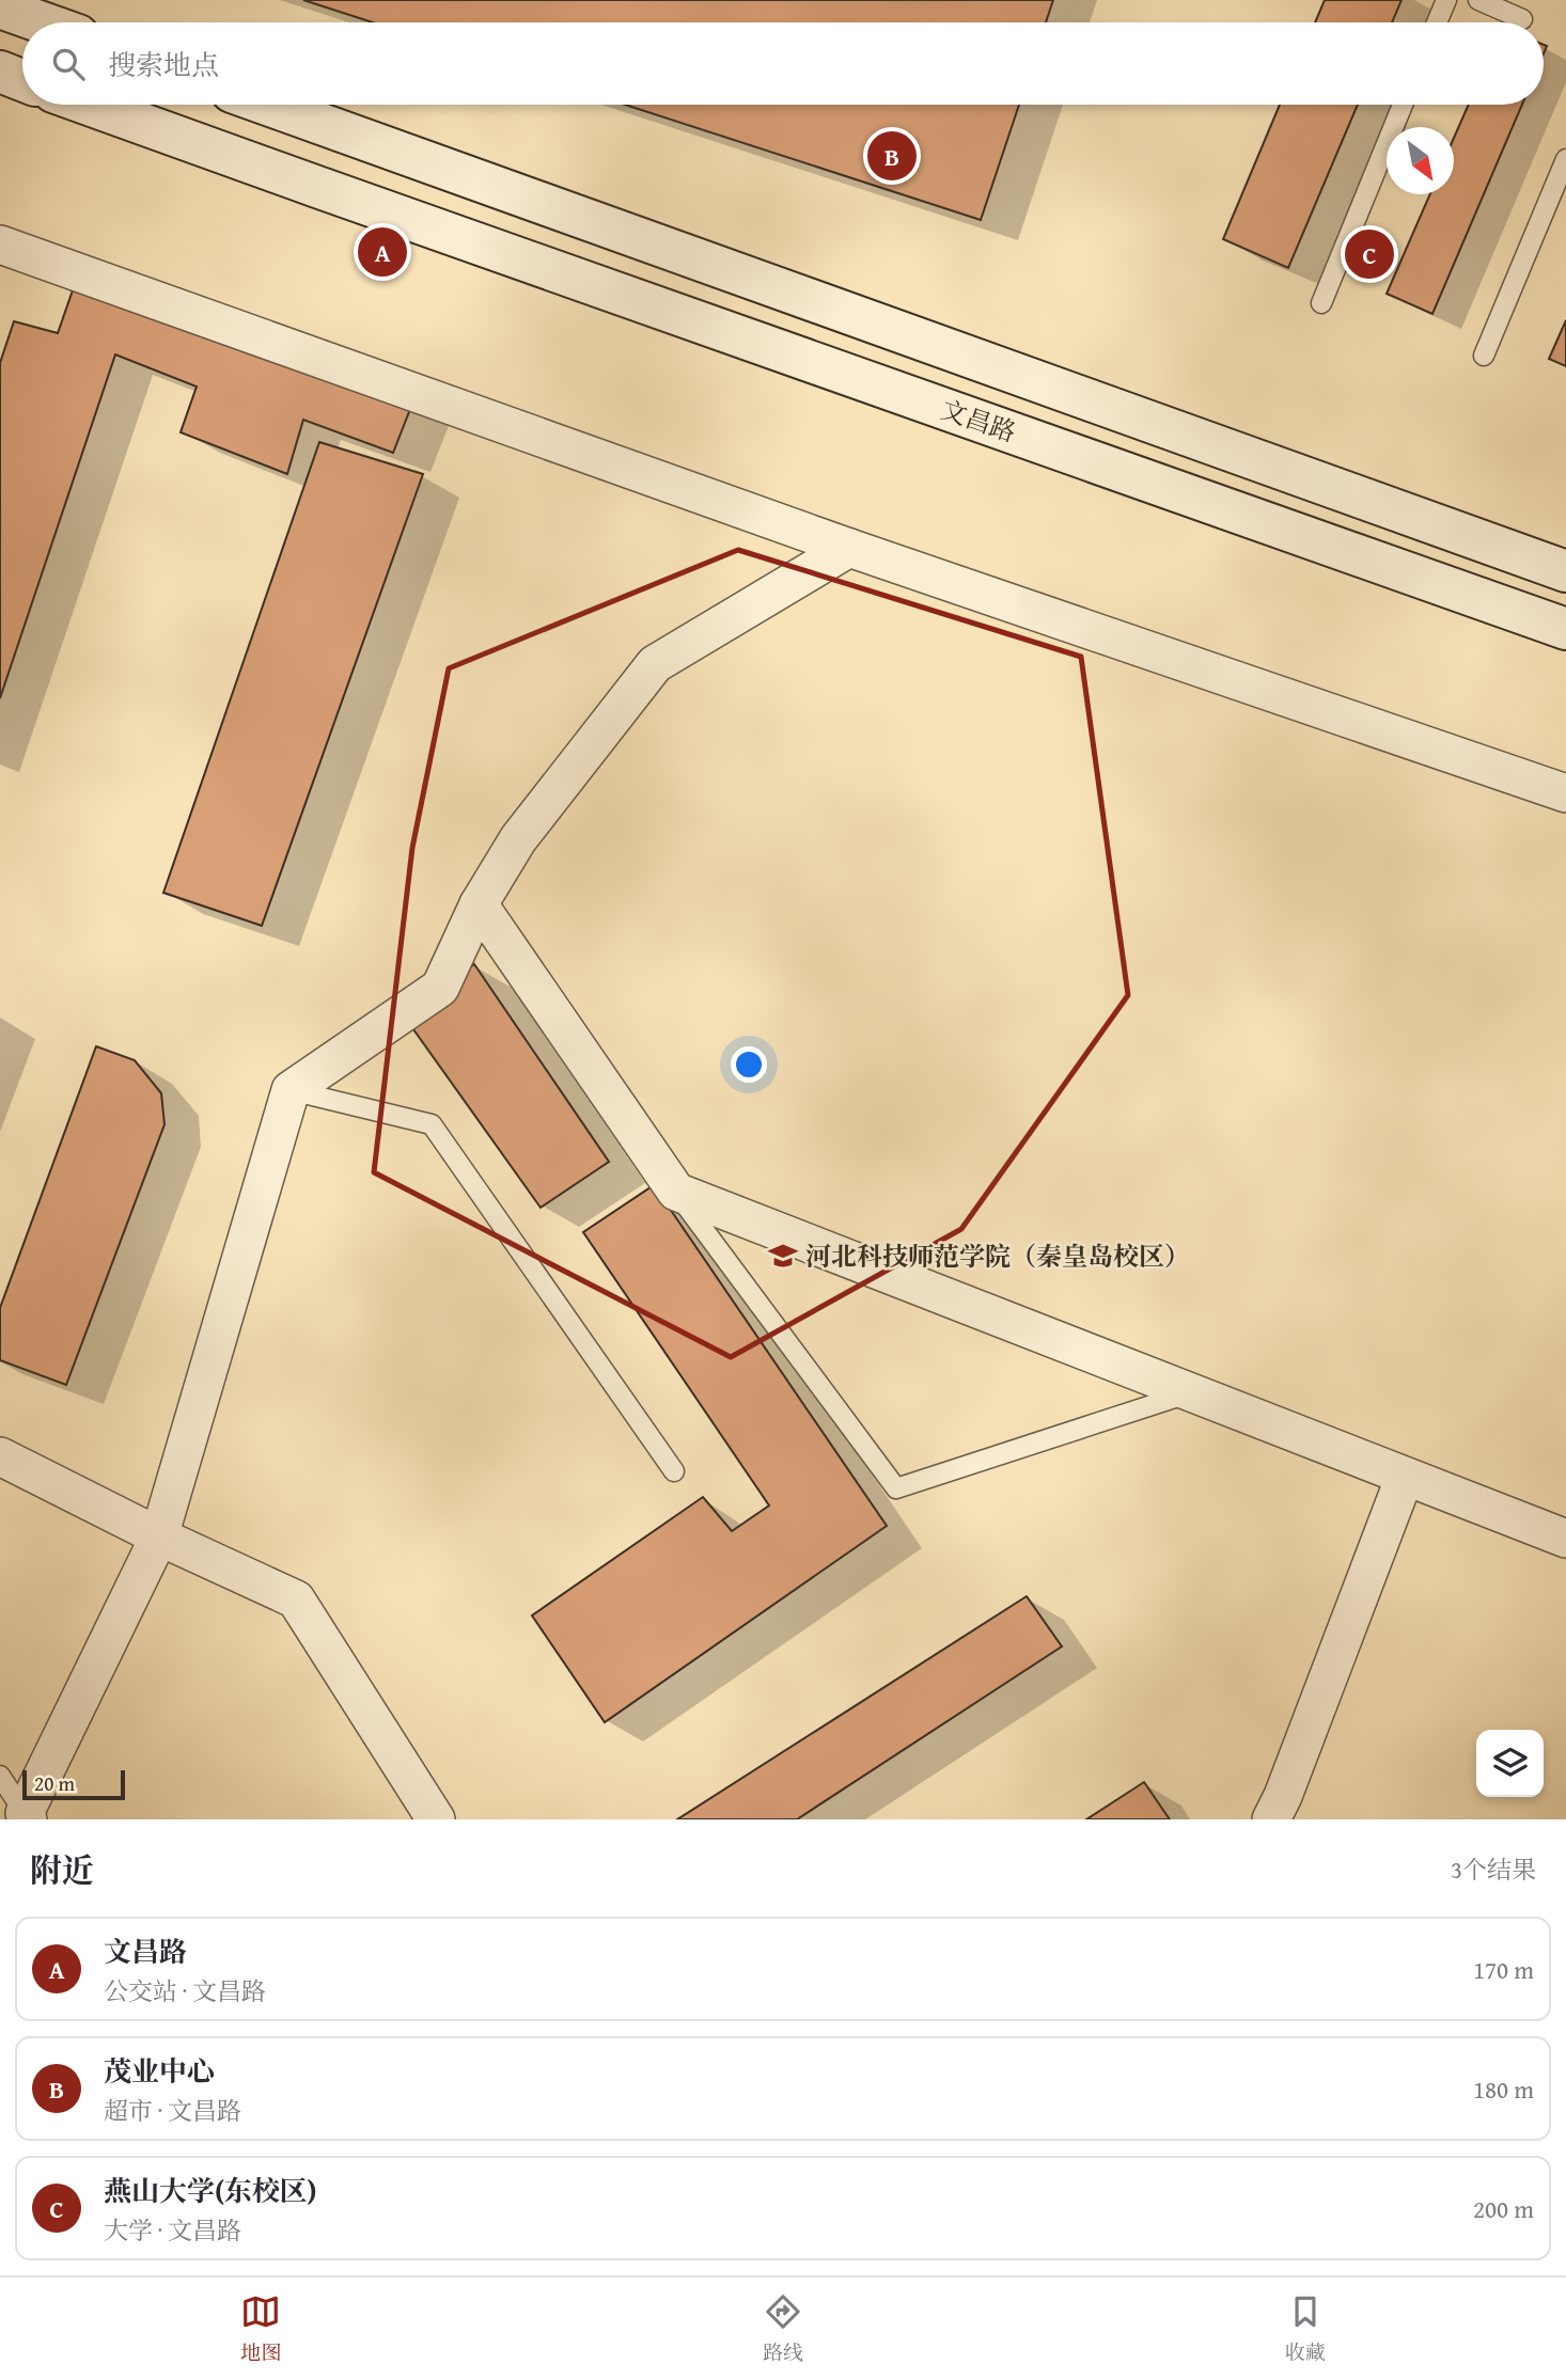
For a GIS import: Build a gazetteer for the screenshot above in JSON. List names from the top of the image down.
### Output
{
  "streets": {
    "main road": ["文昌路"]
  },
  "places": {
    "school or university": ["河北科技师范学院（秦皇岛校区）"]
  },
  "scale_bar": "20 m",
  "north": "bottom right",
  "page": {
    "search": "搜索地点",
    "pins": ["B", "A", "C"],
    "scale": "20 m",
    "heading": ["附近", "3个结果"],
    "list": [
      {
        "mark": "A",
        "name": "文昌路",
        "note": "公交站 · 文昌路",
        "value": "170 m"
      },
      {
        "mark": "B",
        "name": "茂业中心",
        "note": "超市 · 文昌路",
        "value": "180 m"
      },
      {
        "mark": "C",
        "name": "燕山大学(东校区)",
        "note": "大学 · 文昌路",
        "value": "200 m"
      }
    ],
    "nav": ["地图", "路线", "收藏"]
  }
}
